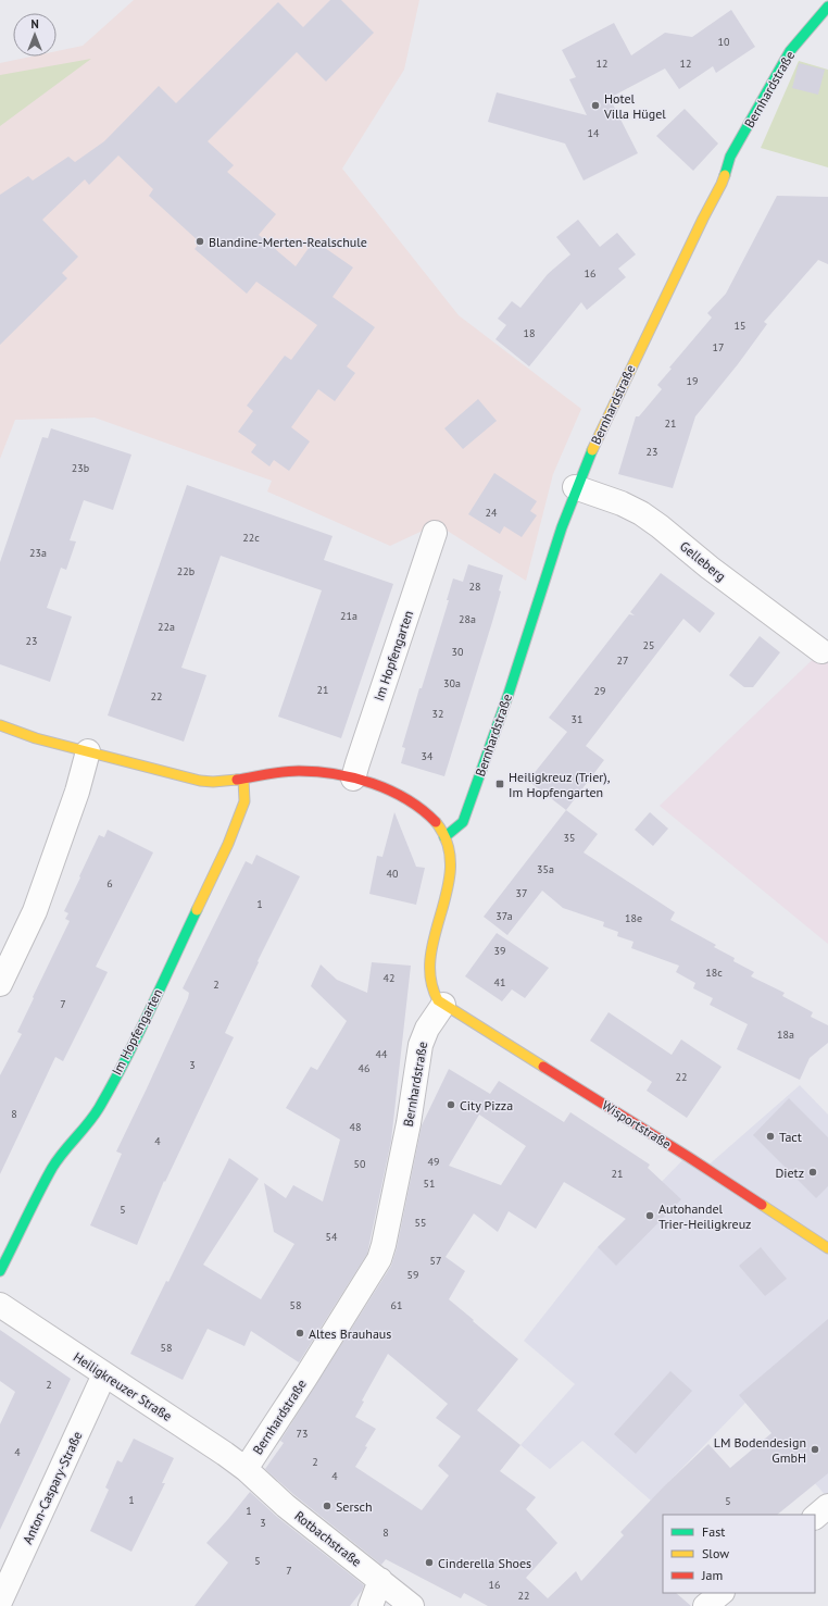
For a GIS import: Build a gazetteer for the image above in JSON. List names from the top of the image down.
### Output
{
  "streets": {
    "street": [
      "Bernhardstraße",
      "Gelleberg",
      "Im Hopfengarten",
      "Wisportstraße",
      "Heiligkreuzer Straße",
      "Anton-Caspary-Straße",
      "Rotbachstraße"
    ]
  },
  "crossings": [
    ["Bernhardstraße", "Gelleberg"],
    ["Bernhardstraße", "Wisportstraße"],
    ["Bernhardstraße", "Heiligkreuzer Straße"],
    ["Bernhardstraße", "Rotbachstraße"],
    ["Heiligkreuzer Straße", "Anton-Caspary-Straße"],
    ["Heiligkreuzer Straße", "Rotbachstraße"]
  ],
  "places": {
    "other": [
      "Hotel Villa Hügel",
      "Blandine-Merten-Realschule",
      "City Pizza",
      "Tact",
      "Dietz",
      "Autohandel Trier-Heiligkreuz",
      "Altes Brauhaus",
      "LM Bodendesign GmbH",
      "Sersch",
      "Cinderella Shoes"
    ],
    "transit": ["Heiligkreuz (Trier), Im Hopfengarten"]
  },
  "house_numbers": [
    "10",
    "12",
    "12",
    "14",
    "16",
    "15",
    "18",
    "17",
    "19",
    "21",
    "23",
    "23b",
    "24",
    "22c",
    "23a",
    "22b",
    "28",
    "21a",
    "28a",
    "22a",
    "23",
    "25",
    "30",
    "27",
    "30a",
    "21",
    "29",
    "22",
    "32",
    "31",
    "34",
    "35",
    "35a",
    "40",
    "6",
    "37",
    "1",
    "37a",
    "18e",
    "39",
    "18c",
    "42",
    "41",
    "2",
    "7",
    "18a",
    "44",
    "3",
    "46",
    "22",
    "8",
    "48",
    "4",
    "49",
    "50",
    "21",
    "51",
    "5",
    "55",
    "54",
    "57",
    "59",
    "58",
    "61",
    "58",
    "2",
    "73",
    "4",
    "2",
    "4",
    "1",
    "5",
    "1",
    "3",
    "8",
    "5",
    "7",
    "16",
    "22"
  ],
  "legend": ["Fast", "Slow", "Jam"],
  "north": "top"
}
